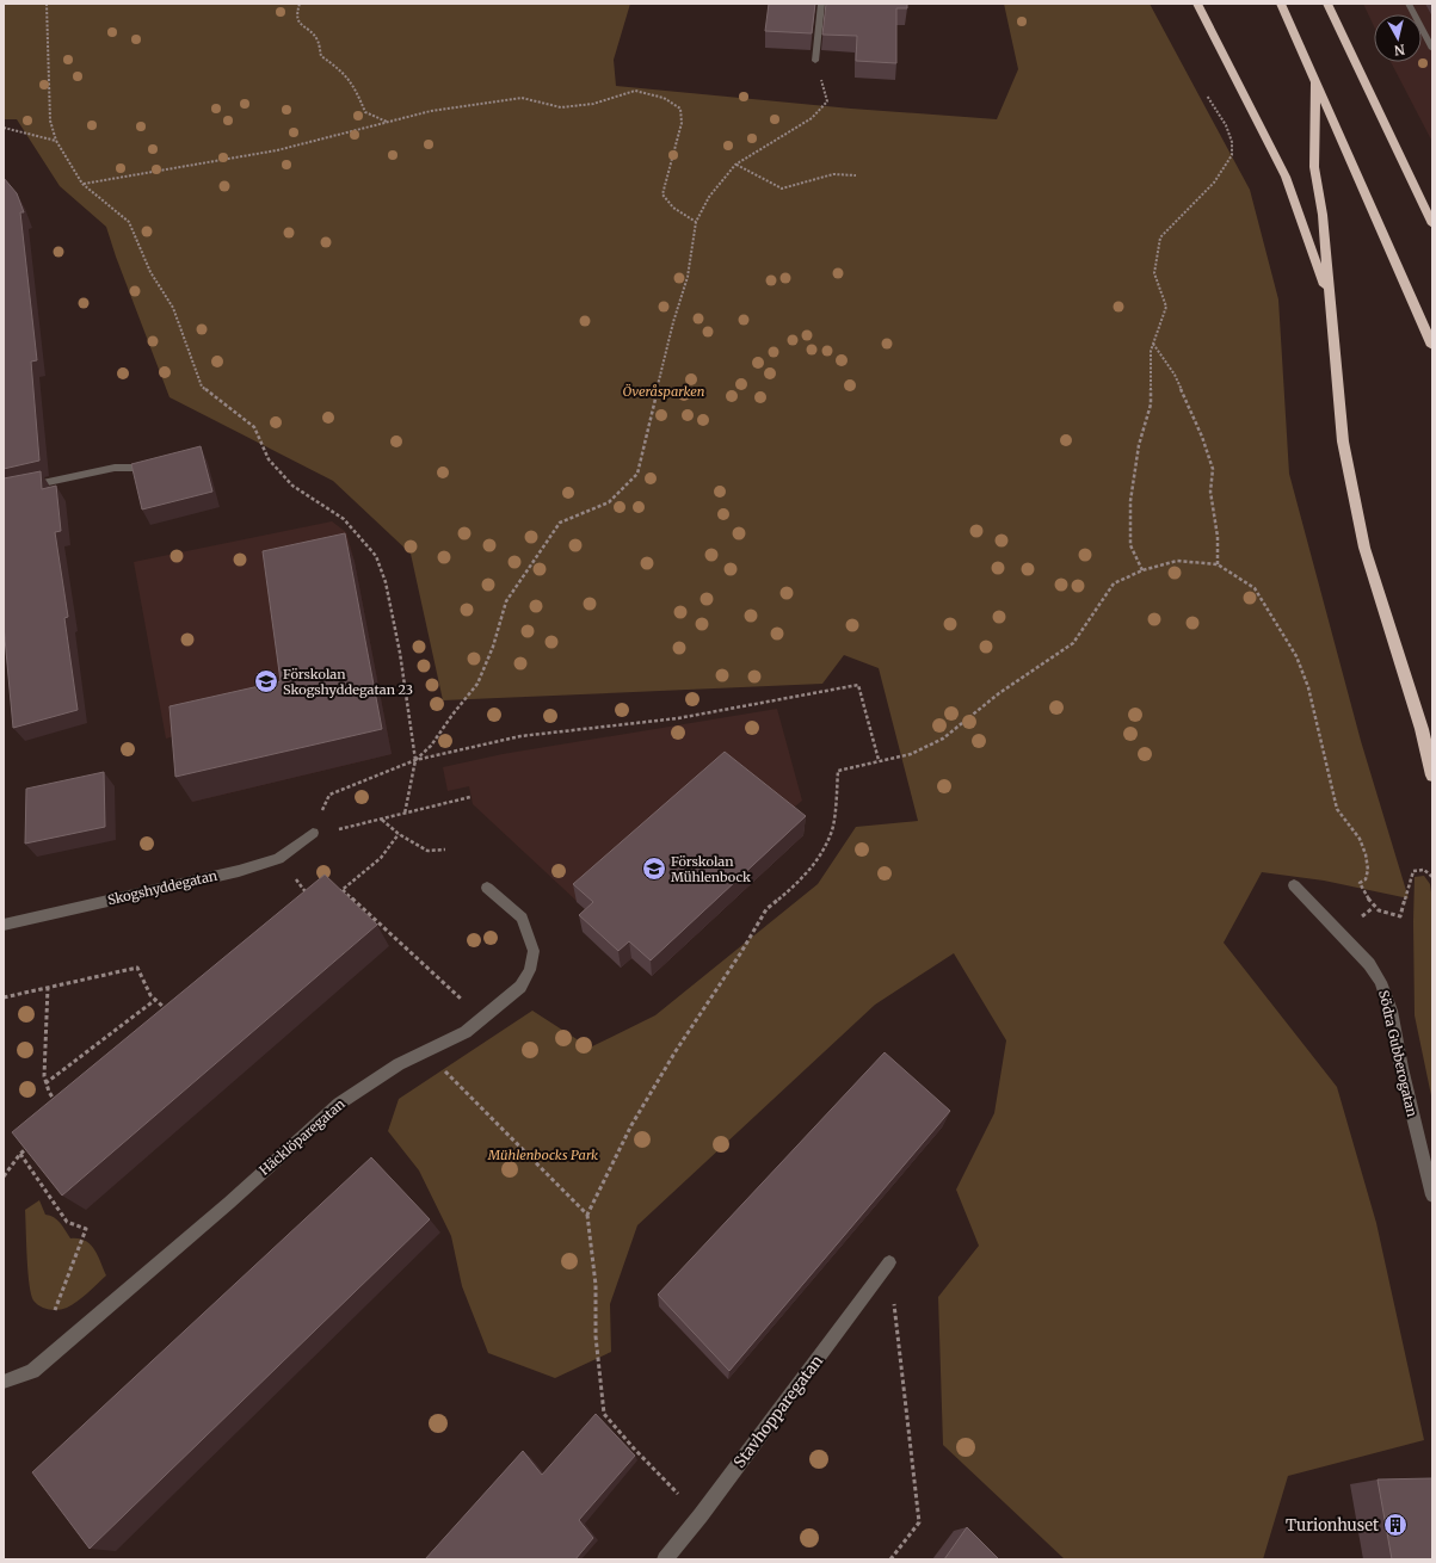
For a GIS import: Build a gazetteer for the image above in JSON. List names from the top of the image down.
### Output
{
  "streets": {
    "street": [
      "Skogshyddegatan",
      "Södra Gubberogatan",
      "Häcklöparegatan",
      "Stavhopparegatan"
    ]
  },
  "parks": ["Överåsparken", "Mühlenbocks Park"],
  "places": {
    "school or university": ["Förskolan Skogshyddegatan 23", "Förskolan Mühlenbock"],
    "building": ["Turionhuset"]
  },
  "north": "bottom"
}
